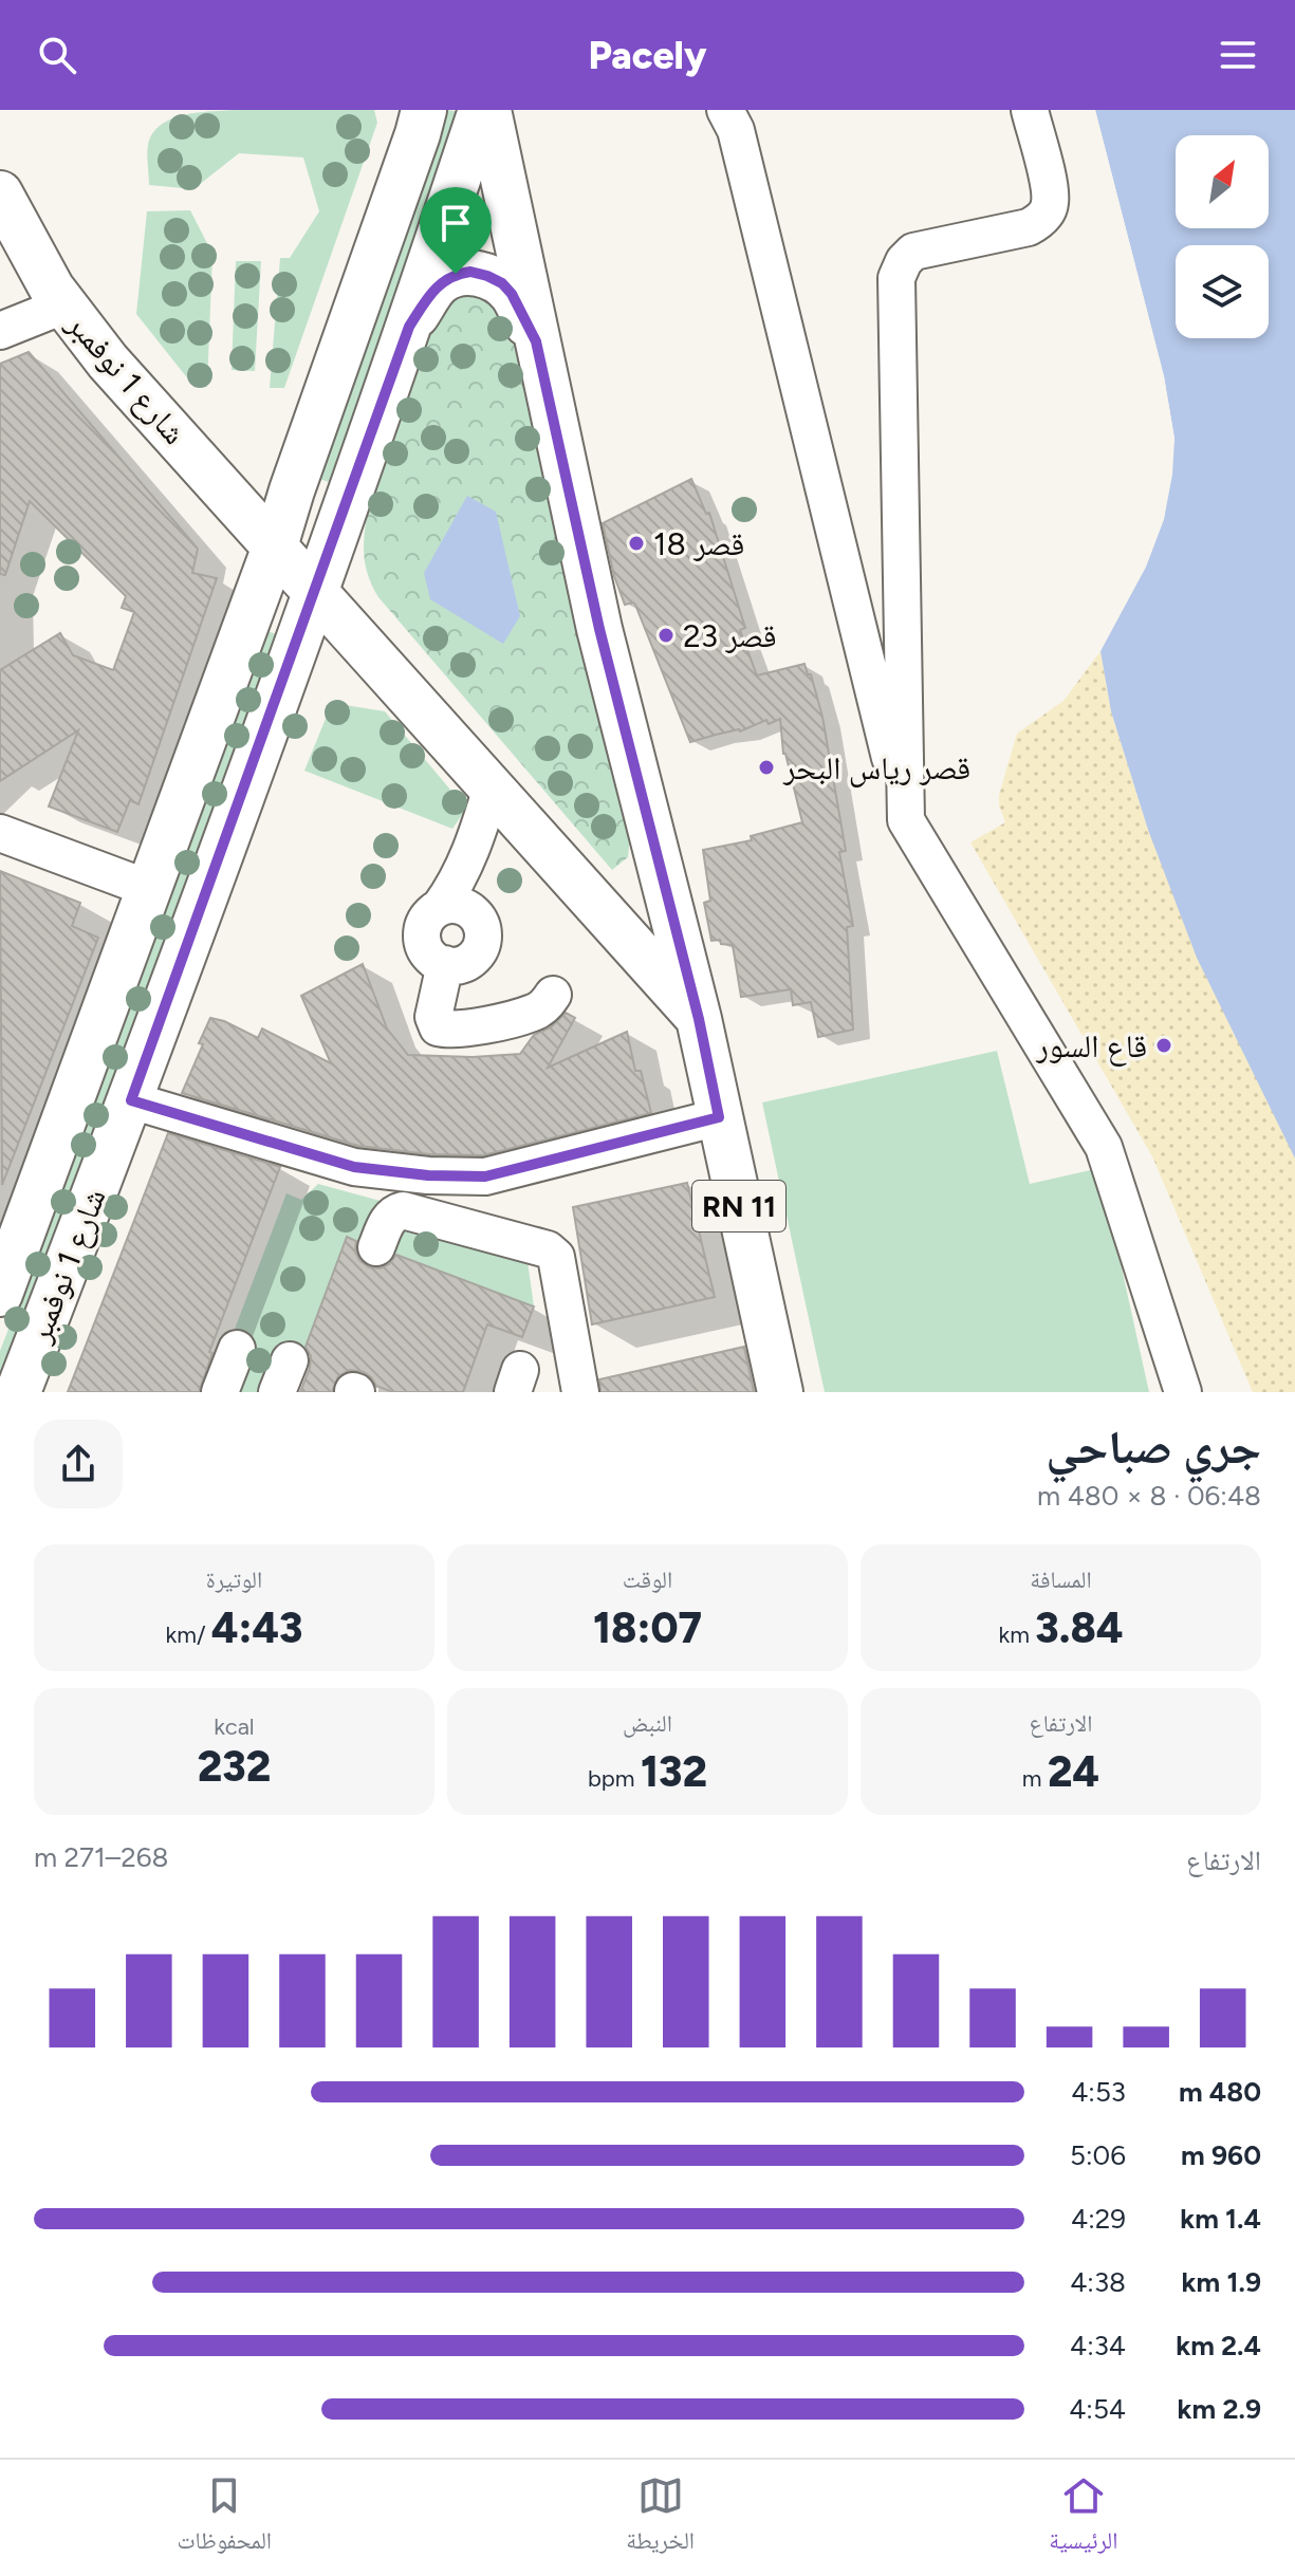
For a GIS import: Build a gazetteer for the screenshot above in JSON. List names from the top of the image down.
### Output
{
  "streets": {
    "main road": ["شارع 1 نوفمبر", "RN 11"]
  },
  "crossings": [
    ["شارع 1 نوفمبر", "RN 11"]
  ],
  "places": [
    "قصر 18",
    "قصر 23",
    "قصر رياس البحر",
    "قاع السور"
  ],
  "north": "top right",
  "page": {
    "header": "Pacely",
    "heading": ["جري صباحي", "06:48 · 8 × 480 m"],
    "stats": [
      ["المسافة", "3.84 km"],
      ["الوقت", "18:07"],
      ["الوتيرة", "4:43 /km"],
      ["الارتفاع", "24 m"],
      ["النبض", "132 bpm"],
      ["kcal", "232"]
    ],
    "chart": ["الارتفاع", "268–271 m"],
    "list": [
      {
        "name": "480 m",
        "note": "4:53"
      },
      {
        "name": "960 m",
        "note": "5:06"
      },
      {
        "name": "1.4 km",
        "note": "4:29"
      },
      {
        "name": "1.9 km",
        "note": "4:38"
      },
      {
        "name": "2.4 km",
        "note": "4:34"
      },
      {
        "name": "2.9 km",
        "note": "4:54"
      }
    ],
    "tabs": ["الرئيسية", "الخريطة", "المحفوظات"]
  }
}
